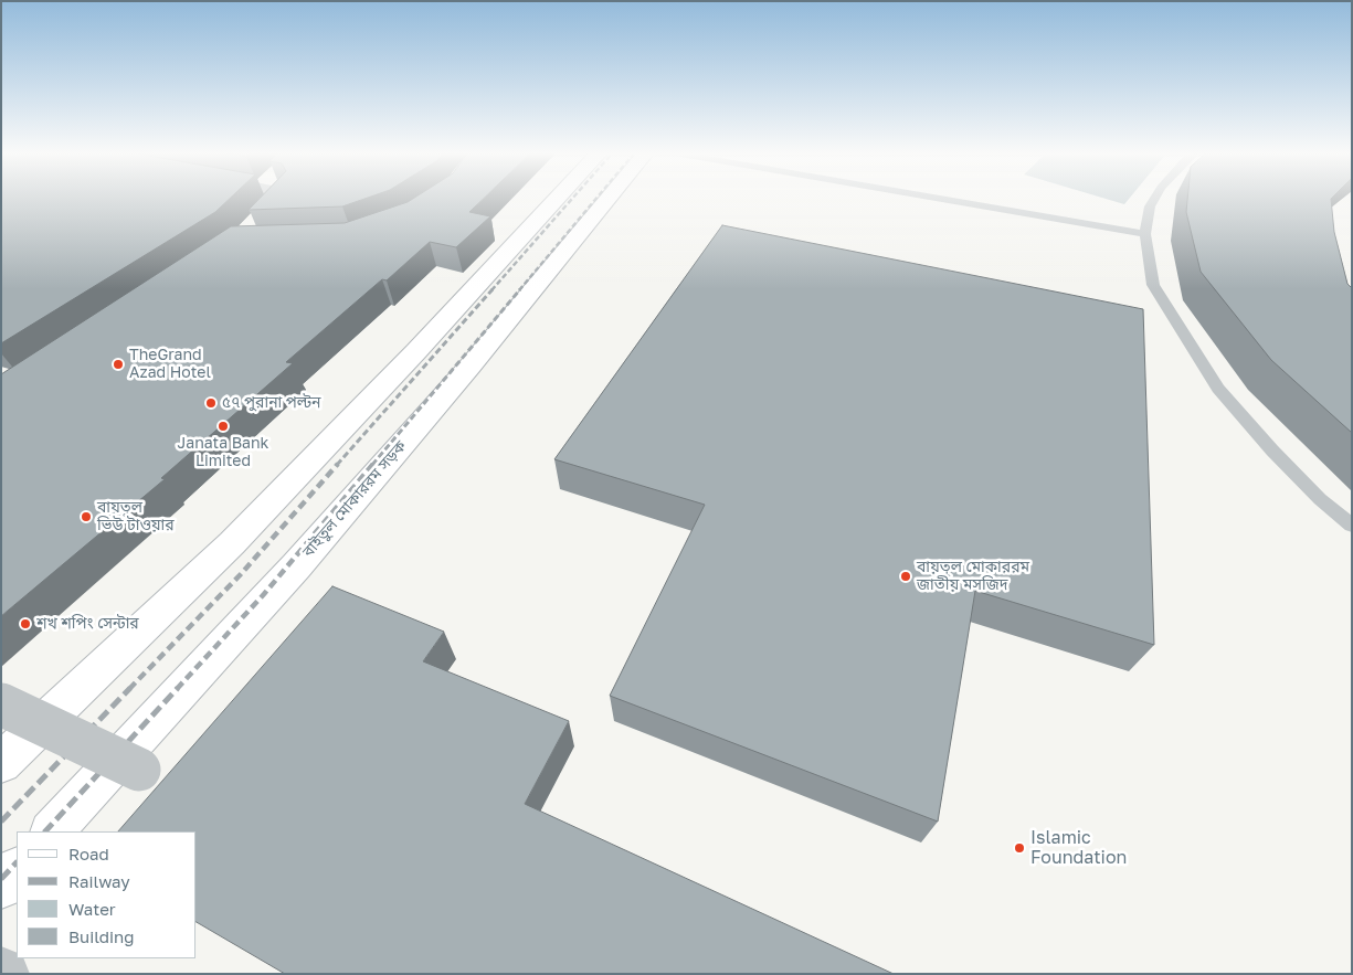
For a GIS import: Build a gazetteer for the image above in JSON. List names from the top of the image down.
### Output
{
  "streets": {
    "main road": ["বাইতুল মোকাররম সড়ক"]
  },
  "places": [
    "TheGrand Azad Hotel",
    "৫৭ পুরানা পল্টন",
    "Janata Bank Limited",
    "বায়তুল ভিউ টাওয়ার",
    "বায়তুল মোকাররম জাতীয় মসজিদ",
    "শখ শপিং সেন্টার",
    "Islamic Foundation"
  ],
  "legend": [
    "Road",
    "Railway",
    "Water",
    "Building"
  ]
}
